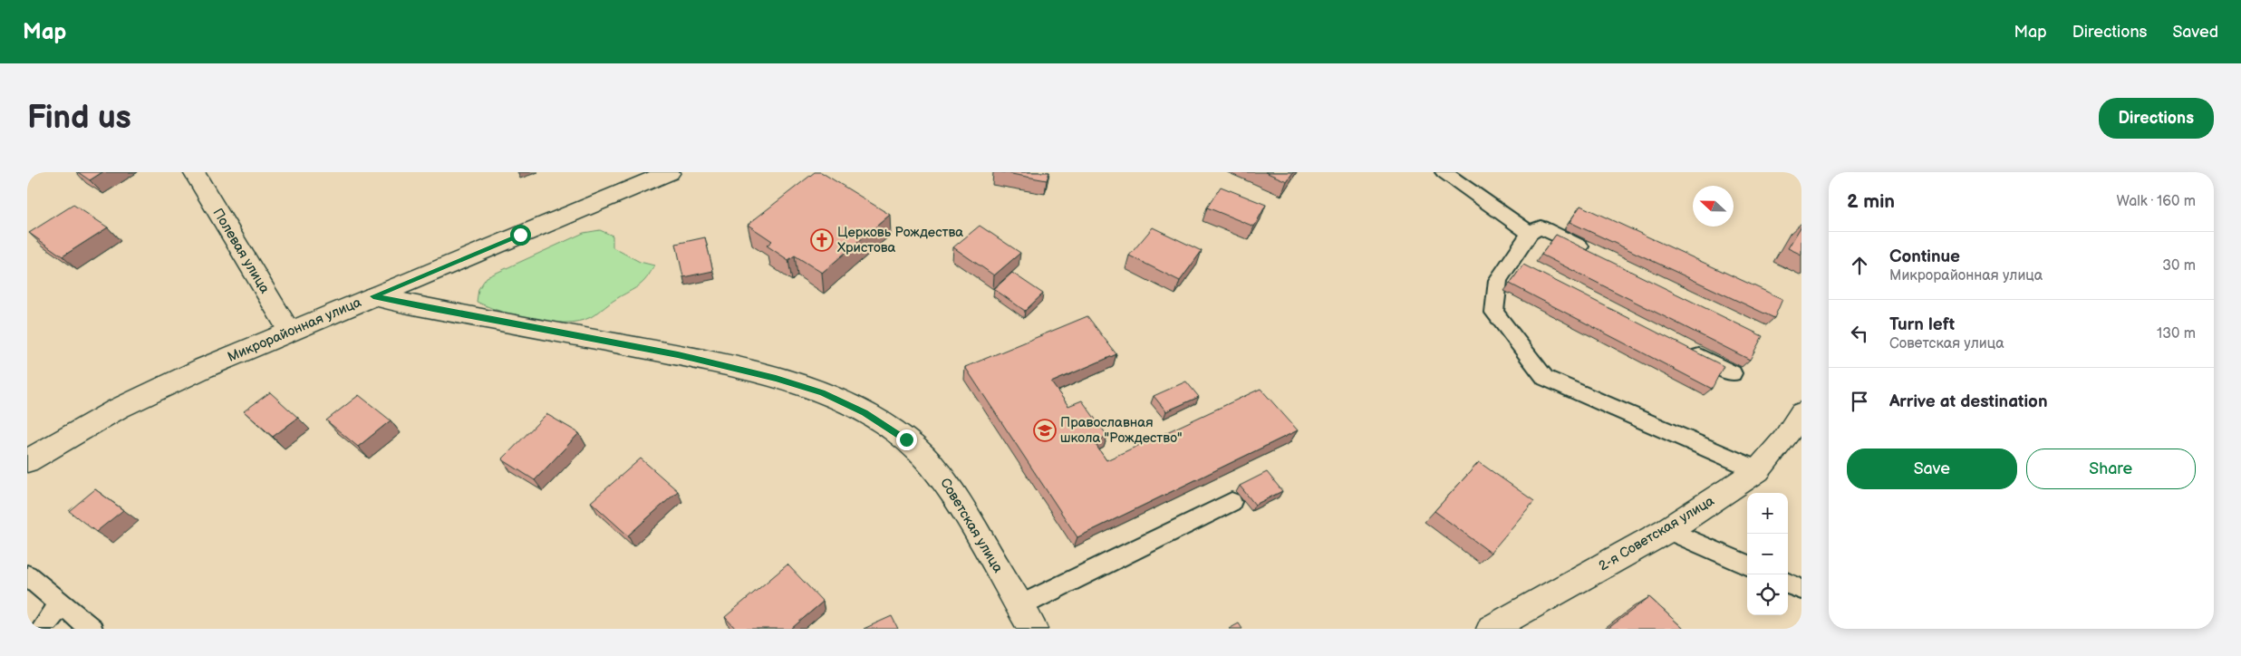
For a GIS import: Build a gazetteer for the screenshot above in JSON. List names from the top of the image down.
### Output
{
  "streets": {
    "street": [
      "Полевая улица",
      "Микрорайонная улица",
      "Советская улица",
      "2-я Советская улица"
    ]
  },
  "crossings": [
    ["Полевая улица", "Микрорайонная улица"],
    ["Микрорайонная улица", "Советская улица"]
  ],
  "places": {
    "church": ["Церковь Рождества Христова"],
    "school or university": ["Православная школа \"Рождество\""]
  },
  "north": "left",
  "page": {
    "header": "Map",
    "nav": ["Map", "Directions", "Saved"],
    "buttons": [
      "Directions",
      ["Save", "Share"]
    ],
    "title": "Find us",
    "heading": ["2 min", "Walk · 160 m"],
    "list": [
      ["Continue", "Микрорайонная улица", "30 m"],
      ["Turn left", "Советская улица", "130 m"],
      "Arrive at destination"
    ],
    "map_buttons": ["+", "−"]
  }
}
